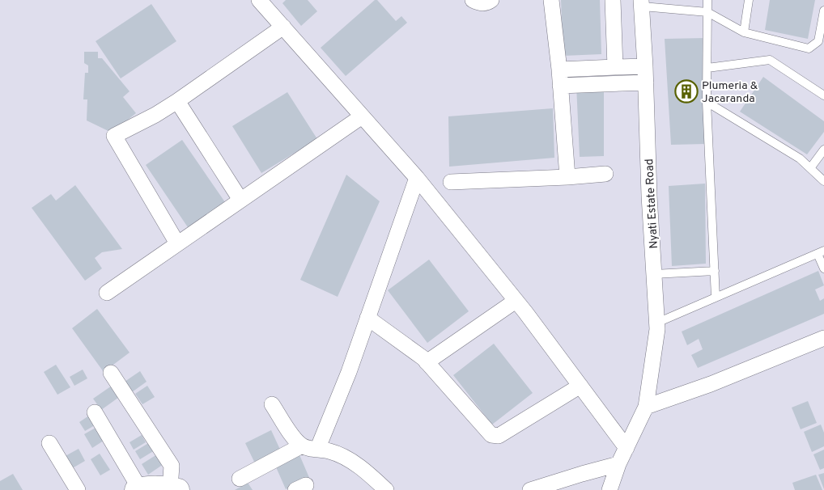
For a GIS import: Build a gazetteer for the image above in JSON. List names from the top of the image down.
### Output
{
  "streets": {
    "street": ["Nyati Estate Road"]
  },
  "places": {
    "building": ["Plumeria & Jacaranda"]
  }
}
